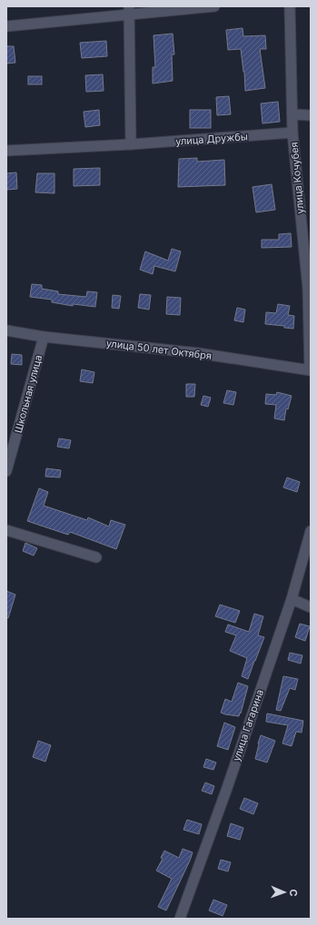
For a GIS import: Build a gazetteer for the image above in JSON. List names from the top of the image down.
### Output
{
  "streets": {
    "street": [
      "улица Дружбы",
      "улица Кочубея",
      "улица 50 лет Октября",
      "Школьная улица",
      "улица Гагарина"
    ]
  },
  "crossings": [
    ["улица Дружбы", "улица Кочубея"],
    ["улица Кочубея", "улица 50 лет Октября"],
    ["улица 50 лет Октября", "Школьная улица"]
  ],
  "north": "right"
}
